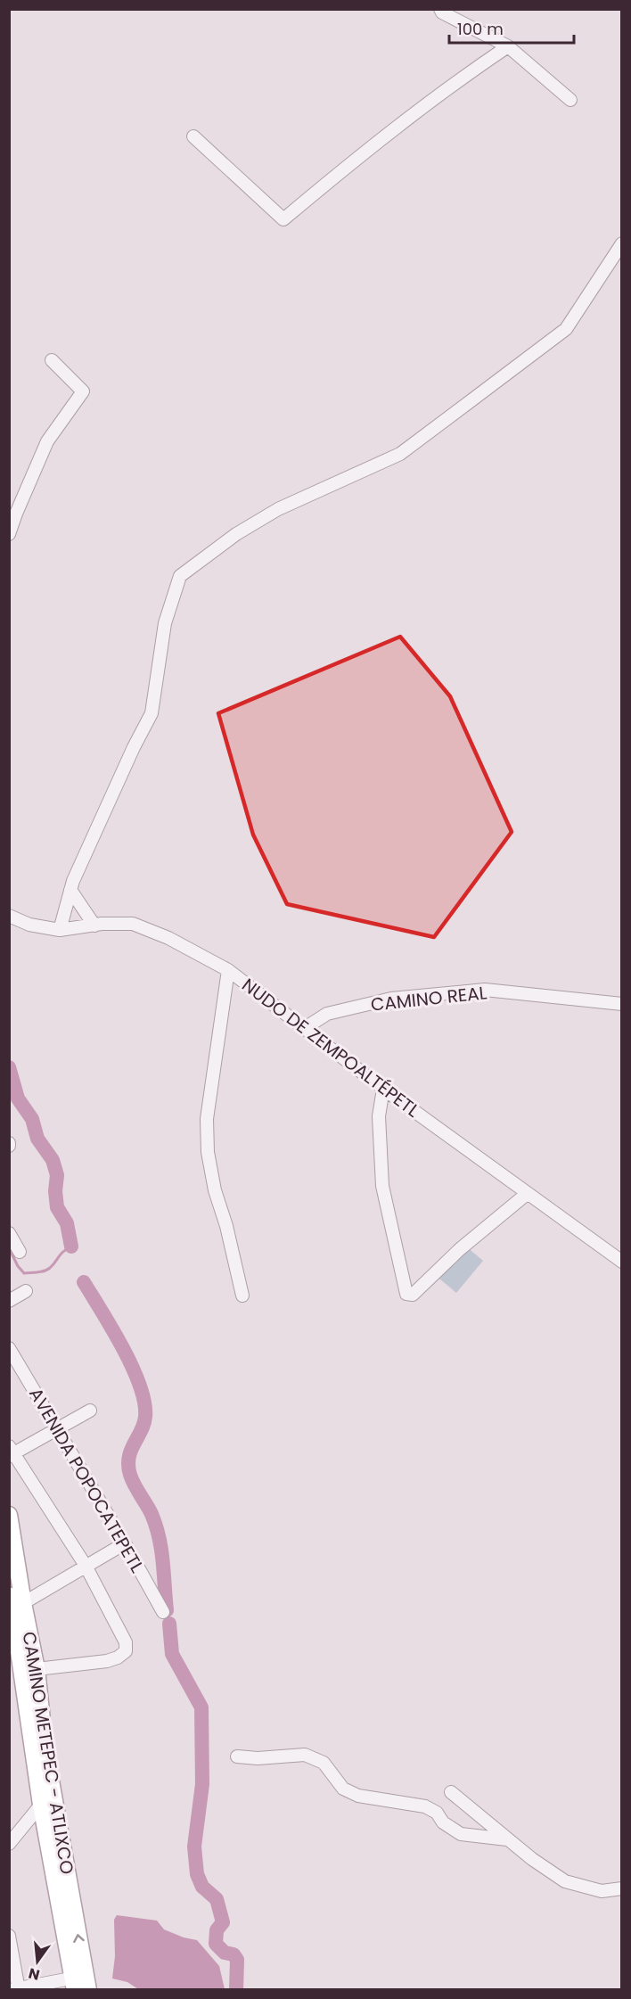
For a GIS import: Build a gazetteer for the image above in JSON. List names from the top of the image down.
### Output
{
  "streets": {
    "main road": ["CAMINO METEPEC - ATLIXCO"],
    "street": ["CAMINO REAL", "NUDO DE ZEMPOALTÉPETL", "AVENIDA POPOCATEPETL"]
  },
  "crossings": [
    ["CAMINO REAL", "NUDO DE ZEMPOALTÉPETL"]
  ],
  "scale_bar": "100 m",
  "north": "bottom"
}
